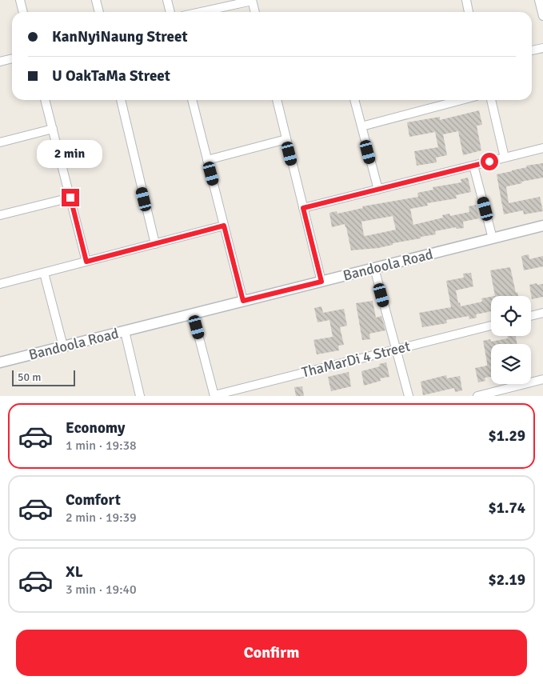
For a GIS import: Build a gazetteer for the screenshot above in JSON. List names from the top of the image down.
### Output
{
  "streets": {
    "street": ["Bandoola Road", "ThaMarDi 4 Street"]
  },
  "scale_bar": "50 m",
  "page": {
    "banner": ["KanNyiNaung Street", "U OakTaMa Street"],
    "bubble": "2 min",
    "scale": "50 m",
    "list": [
      {
        "name": "Economy",
        "note": "1 min · 19:38",
        "value": "$1.29"
      },
      {
        "name": "Comfort",
        "note": "2 min · 19:39",
        "value": "$1.74"
      },
      {
        "name": "XL",
        "note": "3 min · 19:40",
        "value": "$2.19"
      }
    ],
    "buttons": "Confirm"
  }
}
